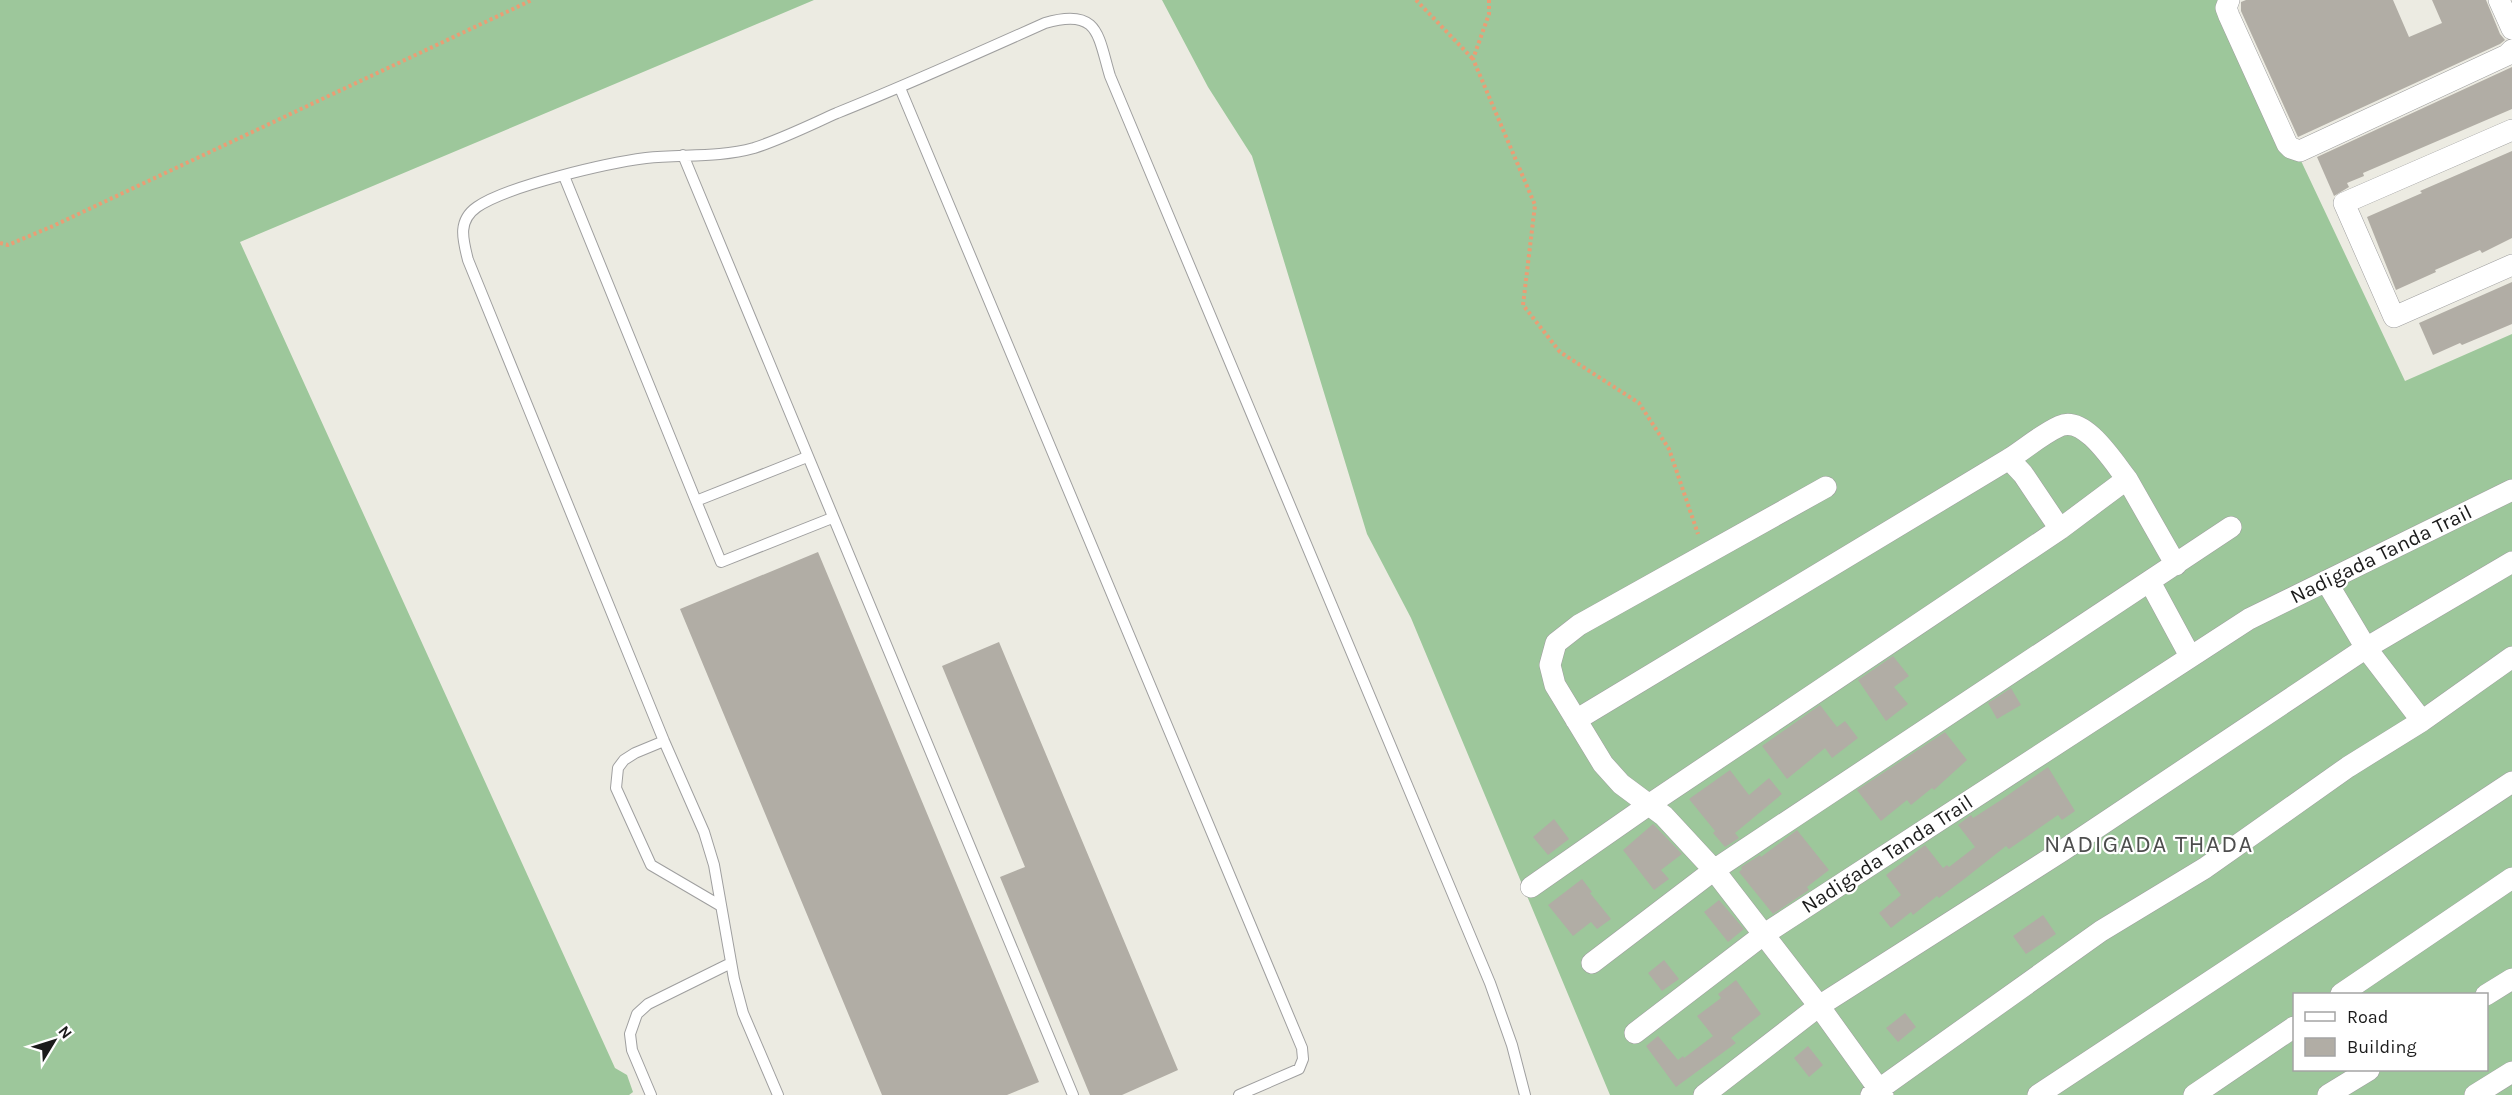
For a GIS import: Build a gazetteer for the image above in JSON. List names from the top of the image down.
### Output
{
  "streets": {
    "street": ["Nadigada Tanda Trail"]
  },
  "districts": ["NADIGADA THADA"],
  "legend": ["Road", "Building"],
  "north": "top right"
}
